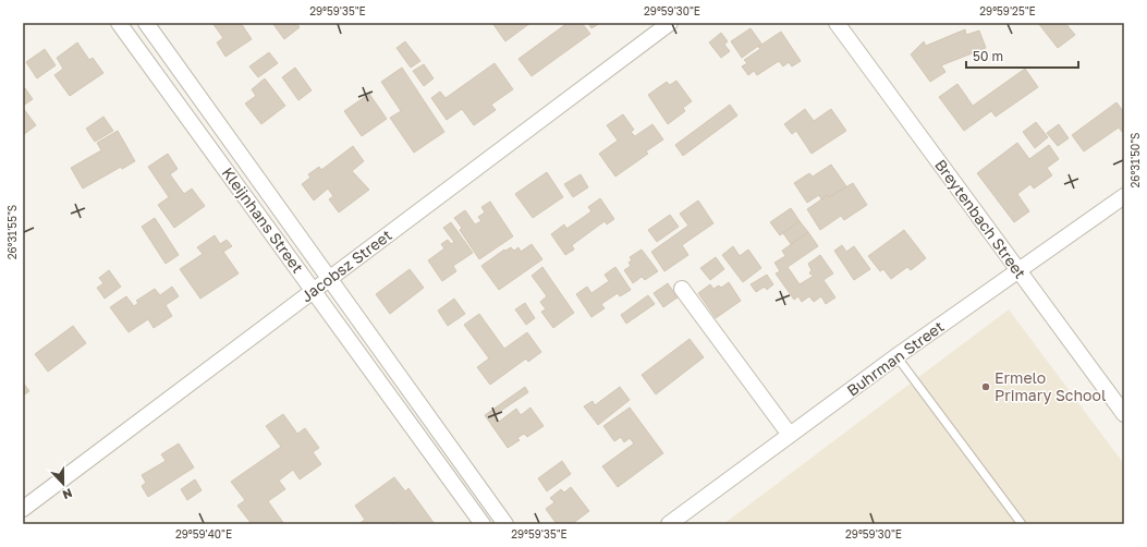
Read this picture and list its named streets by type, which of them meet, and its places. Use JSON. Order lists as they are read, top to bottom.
{
  "streets": {
    "street": [
      "Breytenbach Street",
      "Kleijnhans Street",
      "Jacobsz Street",
      "Buhrman Street"
    ]
  },
  "crossings": [
    ["Breytenbach Street", "Buhrman Street"],
    ["Kleijnhans Street", "Jacobsz Street"]
  ],
  "places": ["Ermelo Primary School"],
  "scale_bar": "50 m",
  "north": "bottom",
  "coordinates": [
    "29°59'35\"E",
    "29°59'30\"E",
    "29°59'25\"E",
    "26°31'50\"S",
    "26°31'55\"S",
    "29°59'40\"E"
  ]
}
